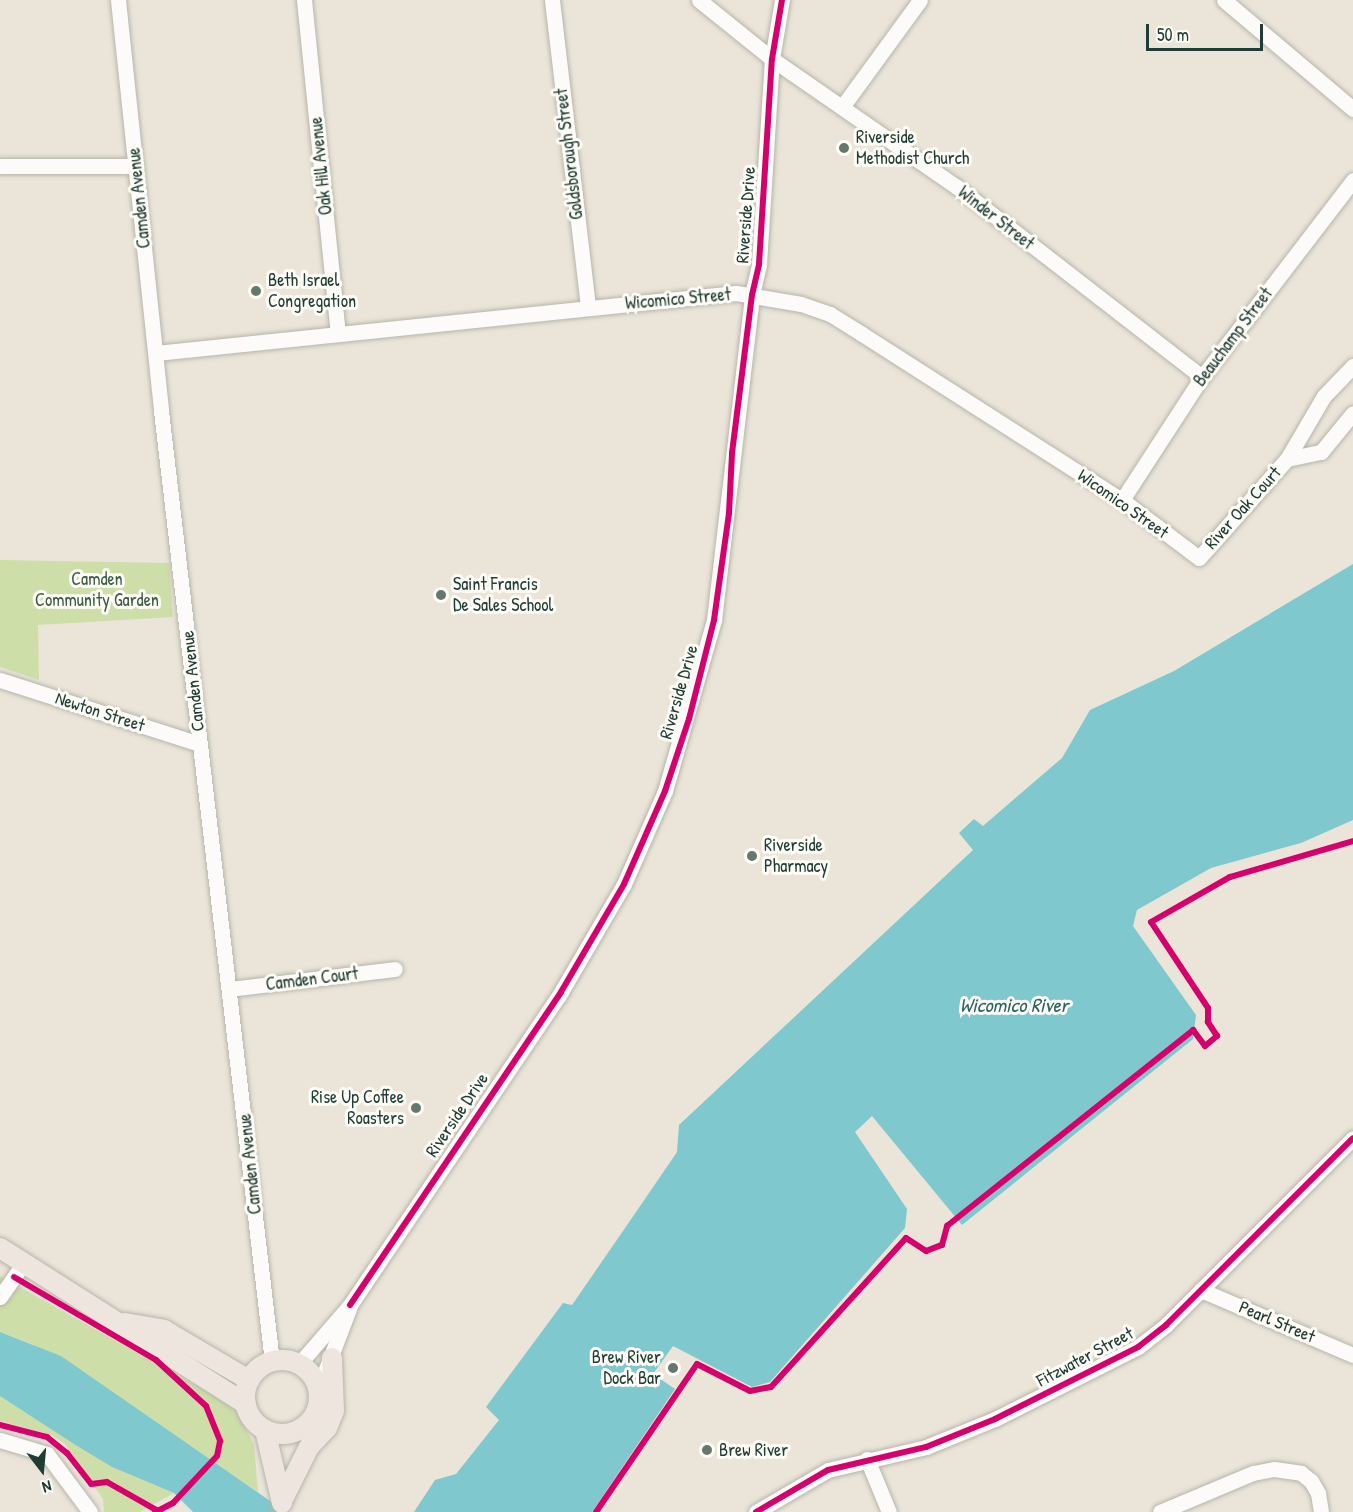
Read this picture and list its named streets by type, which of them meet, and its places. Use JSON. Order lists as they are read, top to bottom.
{
  "streets": {
    "street": [
      "Goldsborough Street",
      "Oak Hill Avenue",
      "Camden Avenue",
      "Riverside Drive",
      "Winder Street",
      "Wicomico Street",
      "Beauchamp Street",
      "River Oak Court",
      "Newton Street",
      "Camden Court",
      "Pearl Street",
      "Fitzwater Street"
    ]
  },
  "crossings": [
    ["Goldsborough Street", "Wicomico Street"],
    ["Oak Hill Avenue", "Wicomico Street"],
    ["Camden Avenue", "Riverside Drive"],
    ["Camden Avenue", "Wicomico Street"],
    ["Camden Avenue", "Newton Street"],
    ["Camden Avenue", "Camden Court"],
    ["Riverside Drive", "Winder Street"],
    ["Riverside Drive", "Wicomico Street"],
    ["Winder Street", "Beauchamp Street"],
    ["Wicomico Street", "Beauchamp Street"],
    ["Wicomico Street", "River Oak Court"],
    ["Pearl Street", "Fitzwater Street"]
  ],
  "water": ["Wicomico River"],
  "parks": ["Camden Community Garden"],
  "places": [
    "Riverside Methodist Church",
    "Beth Israel Congregation",
    "Saint Francis De Sales School",
    "Riverside Pharmacy",
    "Rise Up Coffee Roasters",
    "Brew River Dock Bar",
    "Brew River"
  ],
  "scale_bar": "50 m",
  "north": "bottom"
}
